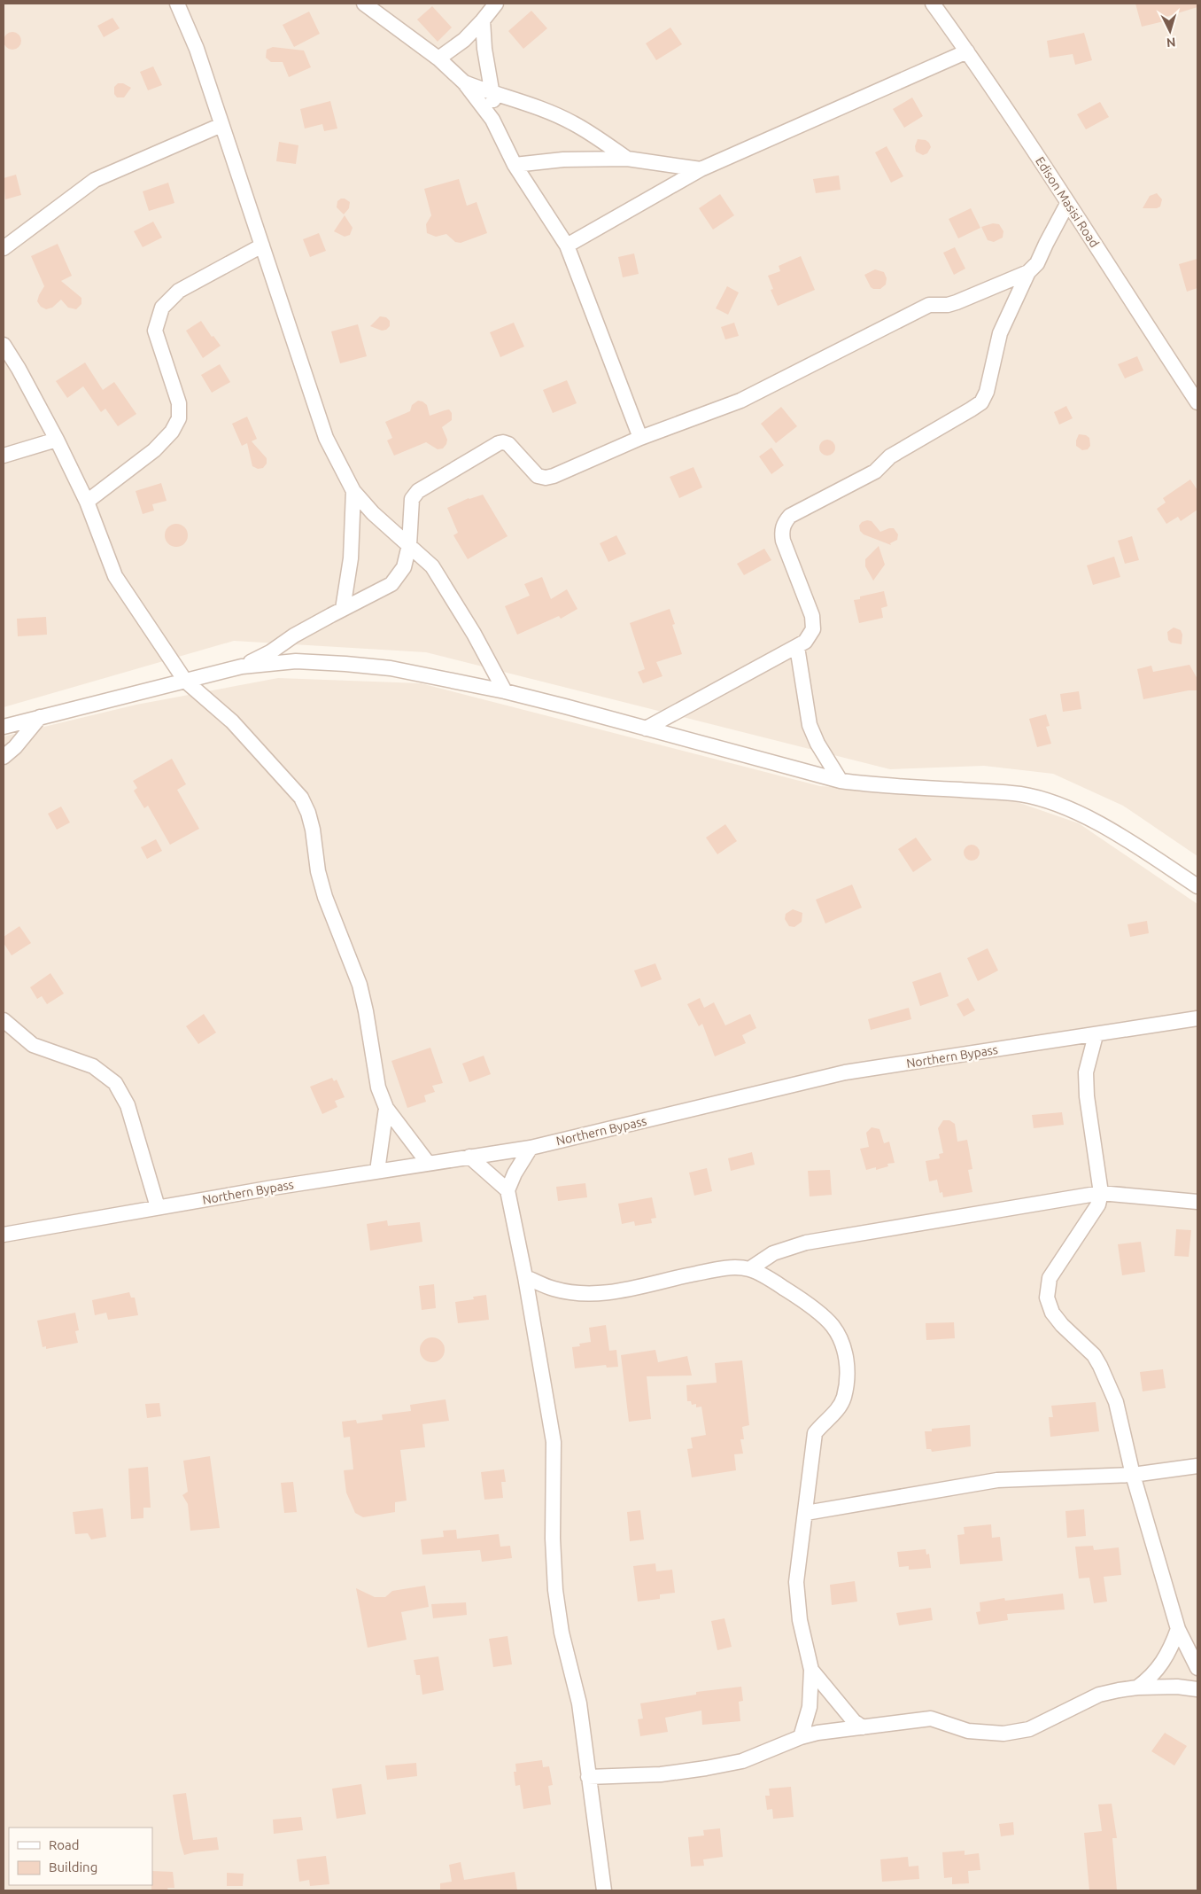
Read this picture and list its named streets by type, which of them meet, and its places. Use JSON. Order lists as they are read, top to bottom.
{
  "streets": {
    "street": ["Edison Masisi Road", "Northern Bypass"]
  },
  "legend": ["Road", "Building"],
  "north": "bottom"
}
